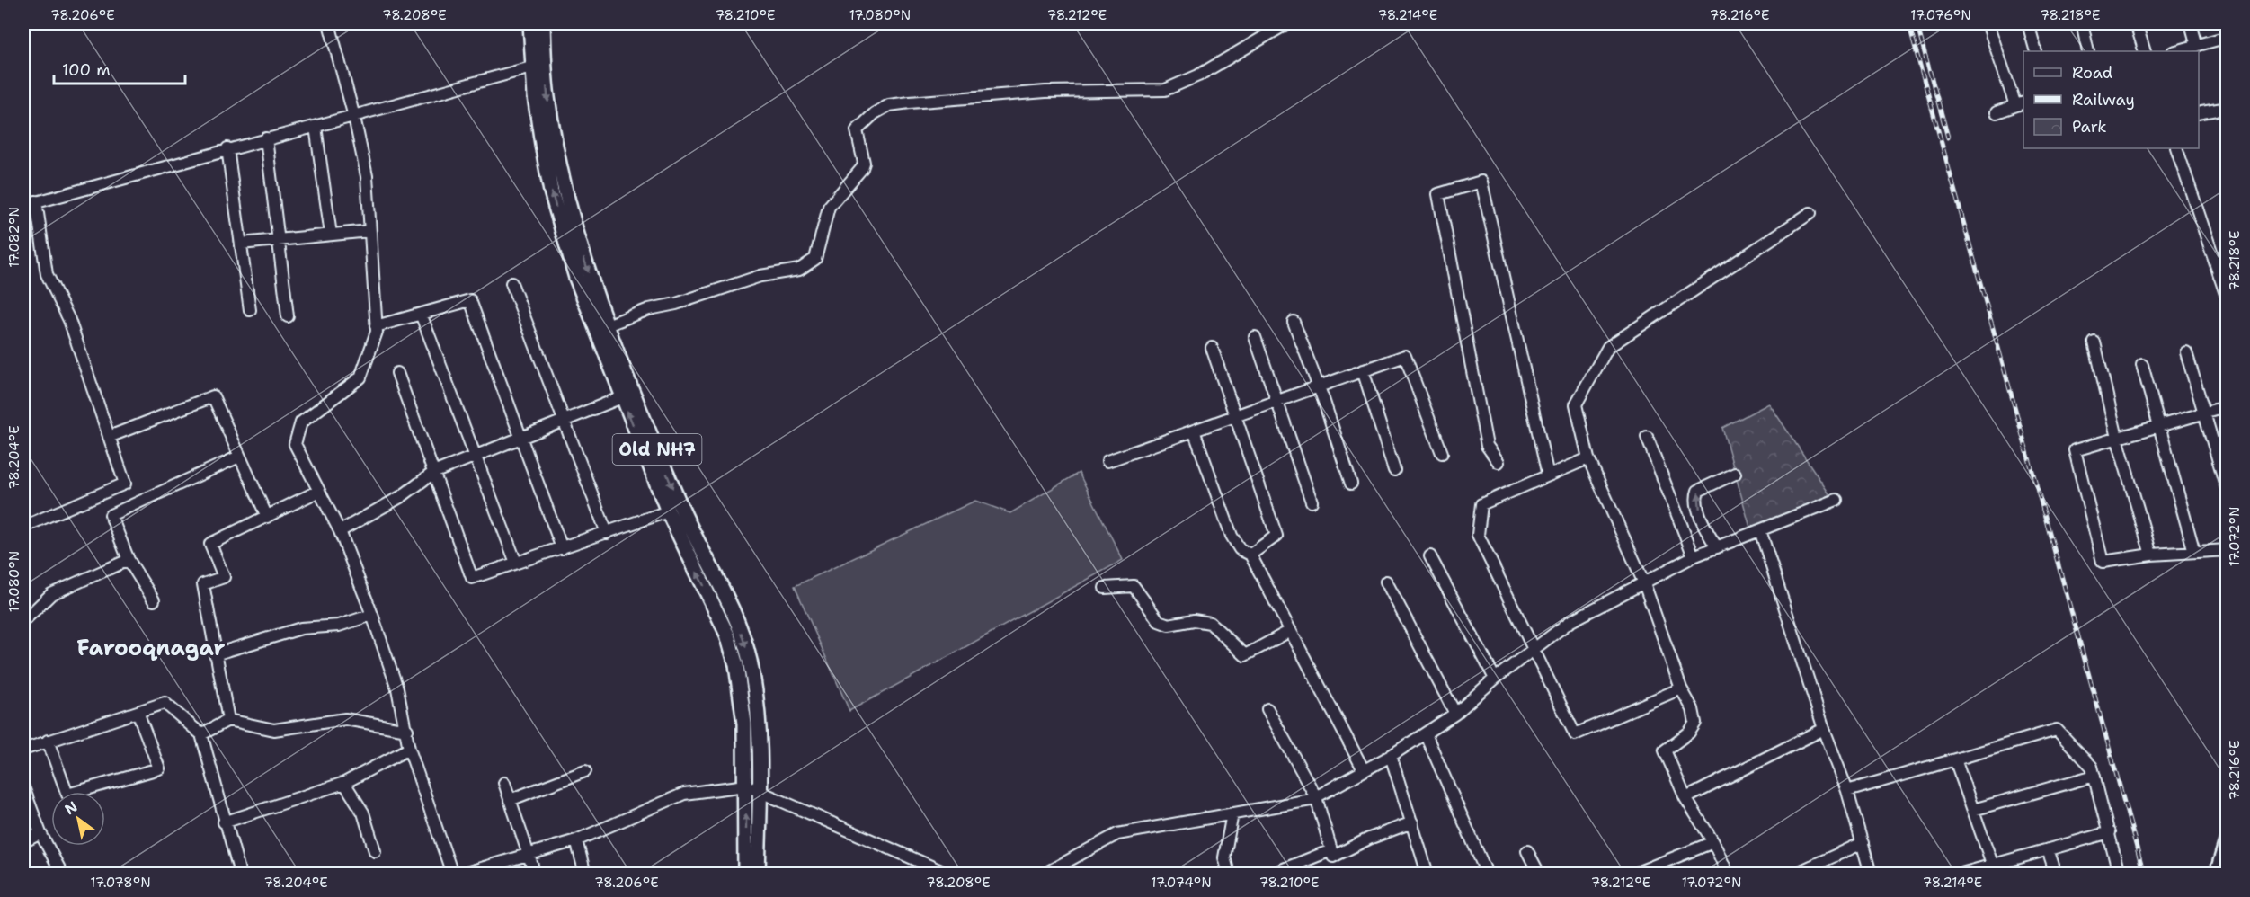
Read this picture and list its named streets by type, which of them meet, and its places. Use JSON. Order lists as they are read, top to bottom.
{
  "streets": {
    "main road": ["Old NH7"]
  },
  "districts": ["Farooqnagar"],
  "legend": ["Road", "Railway", "Park"],
  "scale_bar": "100 m",
  "north": "top left",
  "coordinates": [
    "78.206°E",
    "78.208°E",
    "78.210°E",
    "17.080°N",
    "78.212°E",
    "78.214°E",
    "78.216°E",
    "17.076°N",
    "78.218°E",
    "17.082°N",
    "78.204°E",
    "17.072°N",
    "17.078°N",
    "17.074°N"
  ]
}
